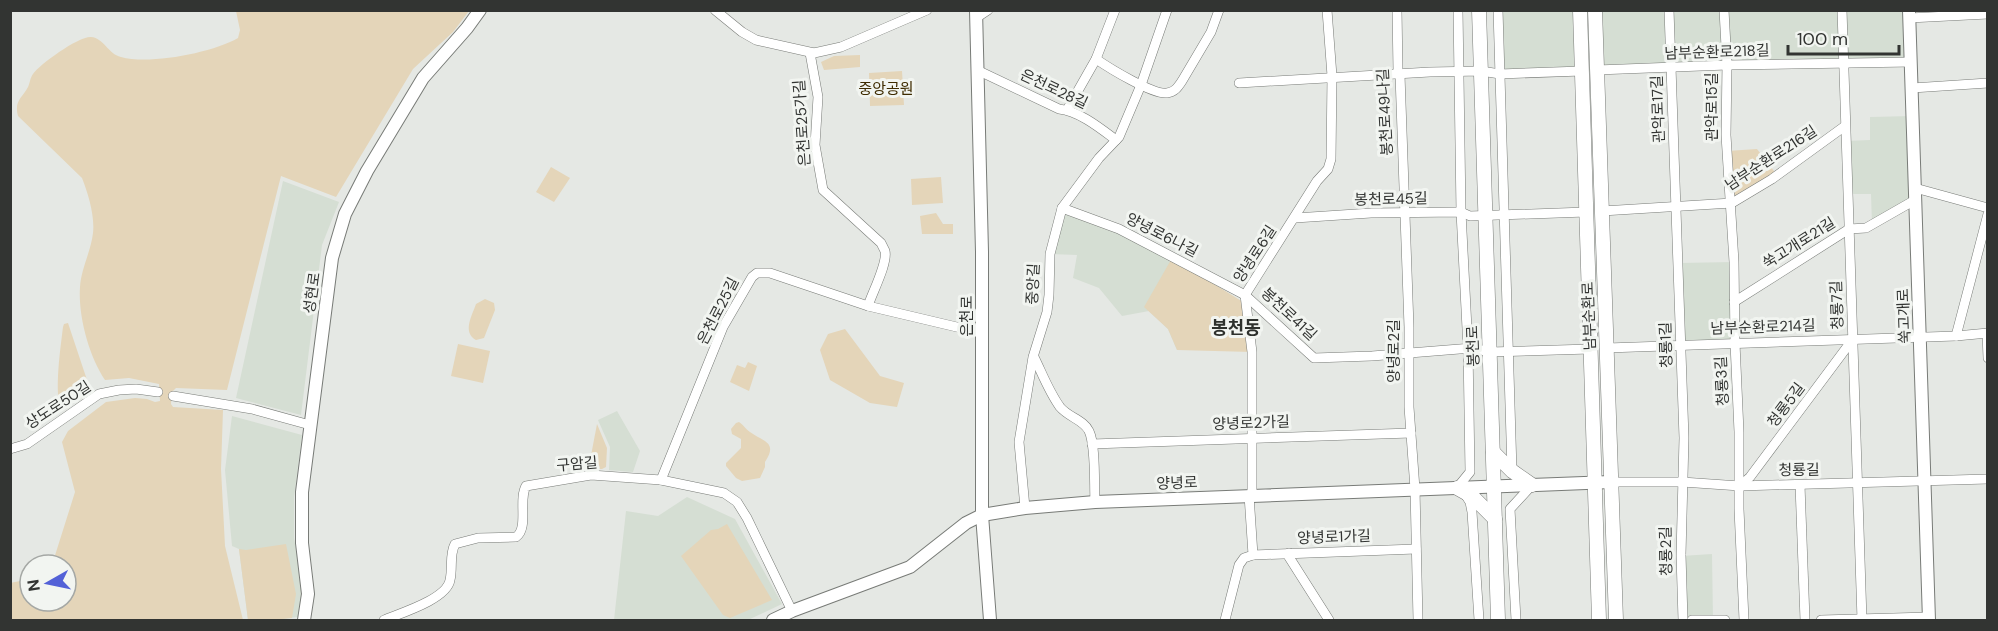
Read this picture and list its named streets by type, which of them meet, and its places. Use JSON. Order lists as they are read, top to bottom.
{
  "streets": {
    "main road": [
      "성현로",
      "은천로",
      "남부순환로",
      "쑥고개로",
      "봉천로",
      "양녕로"
    ],
    "street": [
      "남부순환로218길",
      "은천로28길",
      "관악로15길",
      "관악로17길",
      "봉천로49나길",
      "은천로25가길",
      "남부순환로216길",
      "봉천로45길",
      "양녕로6나길",
      "쑥고개로21길",
      "양녕로6길",
      "중앙길",
      "청룡7길",
      "은천로25길",
      "봉천로41길",
      "남부순환로214길",
      "청룡1길",
      "양녕로2길",
      "청룡3길",
      "상도로50길",
      "청룡5길",
      "양녕로2가길",
      "구암길",
      "청룡길",
      "양녕로1가길",
      "청룡2길"
    ]
  },
  "crossings": [
    ["남부순환로218길", "관악로15길"],
    ["남부순환로218길", "관악로17길"],
    ["남부순환로218길", "청룡7길"],
    ["남부순환로218길", "남부순환로"],
    ["남부순환로218길", "쑥고개로"],
    ["은천로28길", "중앙길"],
    ["은천로28길", "은천로"],
    ["관악로15길", "남부순환로216길"],
    ["관악로15길", "청룡3길"],
    ["관악로17길", "남부순환로216길"],
    ["관악로17길", "청룡1길"],
    ["봉천로49나길", "봉천로45길"],
    ["봉천로49나길", "양녕로2길"],
    ["은천로25가길", "은천로25길"],
    ["남부순환로216길", "청룡7길"],
    ["남부순환로216길", "남부순환로"],
    ["남부순환로216길", "청룡1길"],
    ["남부순환로216길", "청룡3길"],
    ["봉천로45길", "양녕로6길"],
    ["봉천로45길", "봉천로"],
    ["봉천로45길", "양녕로2길"],
    ["양녕로6나길", "양녕로6길"],
    ["양녕로6나길", "중앙길"],
    ["양녕로6나길", "봉천로41길"],
    ["쑥고개로21길", "청룡7길"],
    ["쑥고개로21길", "쑥고개로"],
    ["쑥고개로21길", "청룡3길"],
    ["양녕로6길", "봉천로41길"],
    ["양녕로6길", "양녕로2가길"],
    ["양녕로6길", "양녕로"],
    ["양녕로6길", "양녕로1가길"],
    ["중앙길", "양녕로"],
    ["청룡7길", "남부순환로214길"],
    ["청룡7길", "청룡5길"],
    ["청룡7길", "청룡길"],
    ["은천로25길", "은천로"],
    ["은천로25길", "구암길"],
    ["봉천로41길", "남부순환로"],
    ["봉천로41길", "봉천로"],
    ["봉천로41길", "양녕로2길"],
    ["은천로", "양녕로"],
    ["남부순환로", "남부순환로214길"],
    ["남부순환로", "봉천로"],
    ["남부순환로", "청룡길"],
    ["남부순환로", "양녕로"],
    ["쑥고개로", "남부순환로214길"],
    ["쑥고개로", "청룡길"],
    ["남부순환로214길", "청룡1길"],
    ["남부순환로214길", "청룡3길"],
    ["남부순환로214길", "청룡5길"],
    ["청룡1길", "청룡길"],
    ["청룡1길", "청룡2길"],
    ["봉천로", "양녕로"],
    ["양녕로2길", "양녕로2가길"],
    ["양녕로2길", "양녕로"],
    ["양녕로2길", "양녕로1가길"],
    ["청룡3길", "청룡5길"],
    ["청룡3길", "청룡길"],
    ["청룡5길", "청룡길"],
    ["구암길", "양녕로"],
    ["청룡길", "양녕로"],
    ["청룡길", "청룡2길"]
  ],
  "districts": ["봉천동"],
  "parks": ["중앙공원"],
  "scale_bar": "100 m",
  "north": "left"
}
